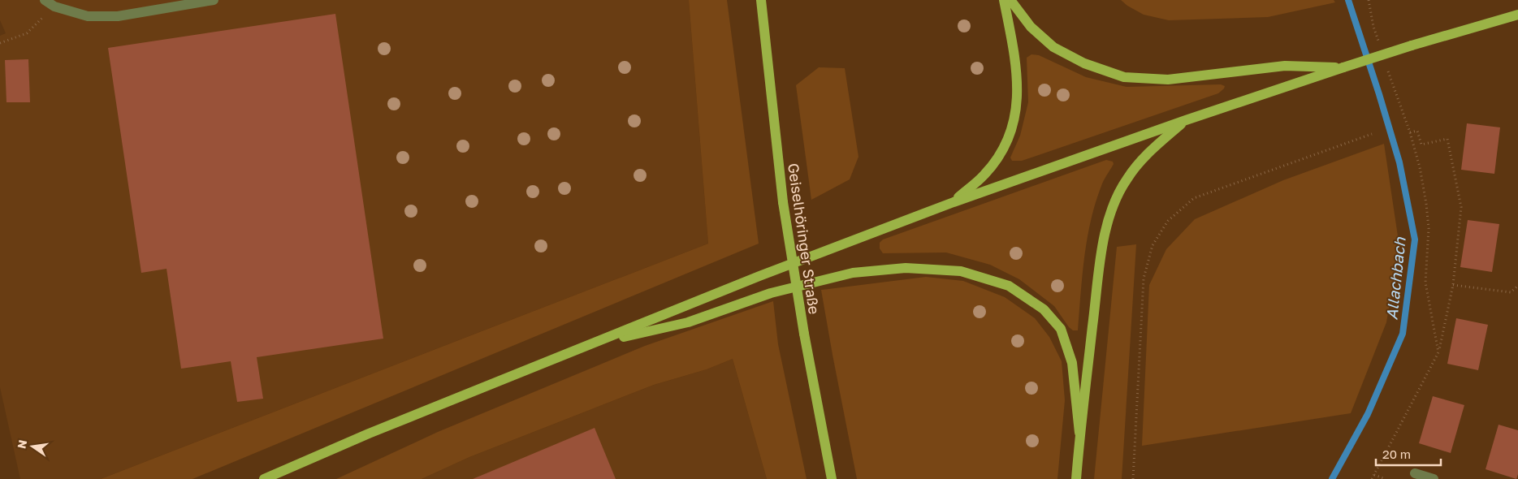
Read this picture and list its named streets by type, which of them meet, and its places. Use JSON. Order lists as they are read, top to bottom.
{
  "streets": {
    "main road": ["Geiselhöringer Straße"]
  },
  "water": ["Allachbach"],
  "scale_bar": "20 m",
  "north": "left"
}
